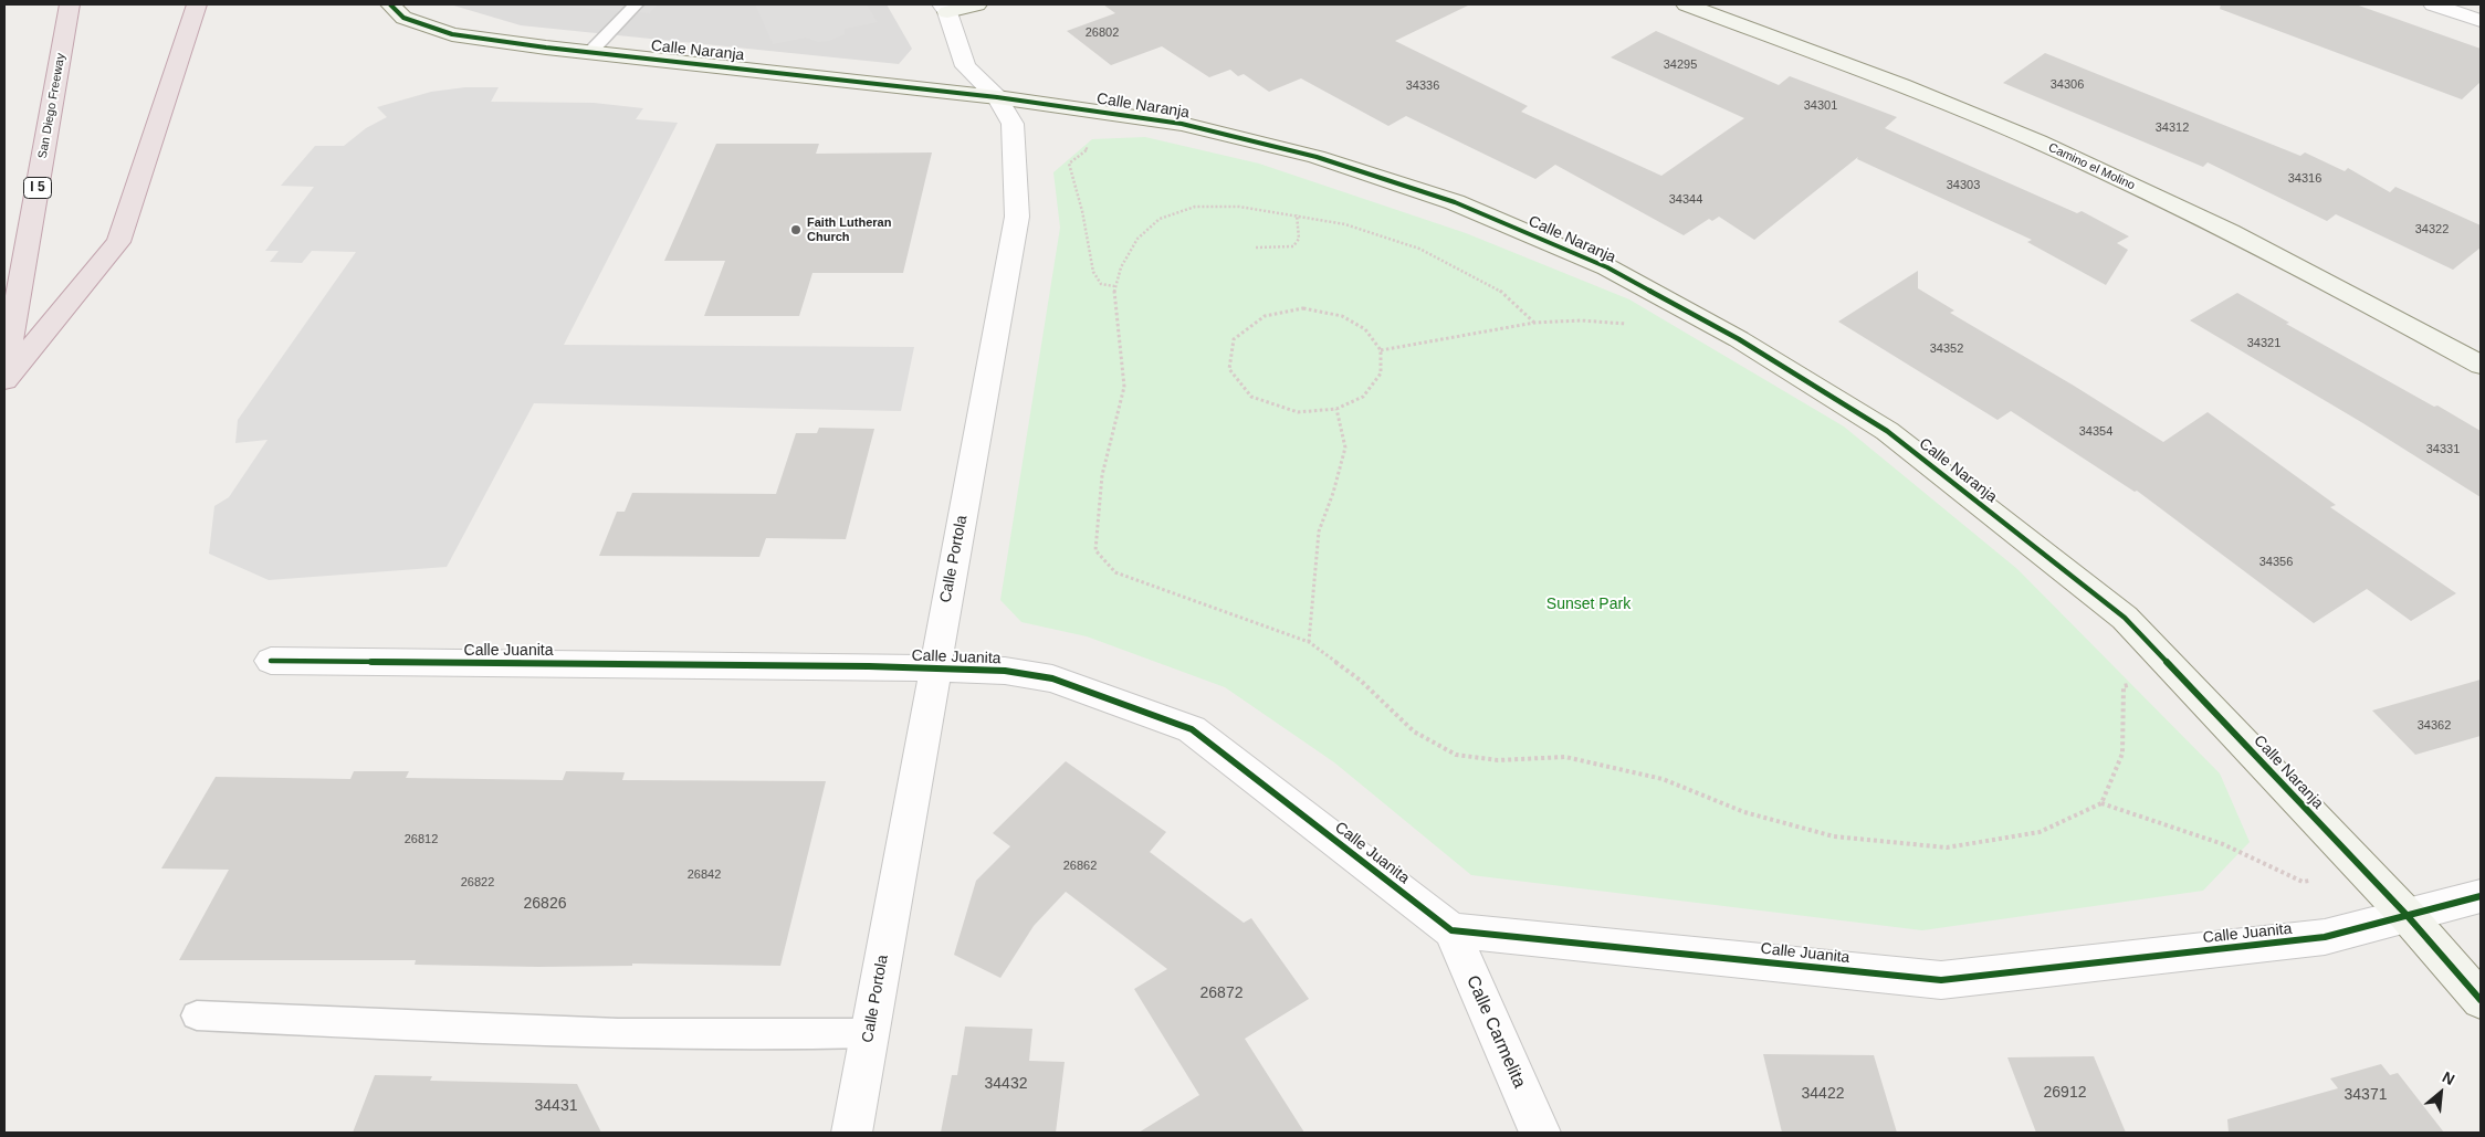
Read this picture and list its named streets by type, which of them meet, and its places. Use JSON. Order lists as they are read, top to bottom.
{
  "streets": {
    "highway": ["San Diego Freeway", "I 5"],
    "street": [
      "Calle Naranja",
      "Camino el Molino",
      "Calle Portola",
      "Calle Juanita",
      "Calle Carmelita"
    ]
  },
  "crossings": [
    ["Calle Naranja", "Calle Portola"],
    ["Calle Naranja", "Calle Juanita"],
    ["Calle Portola", "Calle Juanita"],
    ["Calle Juanita", "Calle Carmelita"]
  ],
  "parks": ["Sunset Park"],
  "places": ["Faith Lutheran Church"],
  "house_numbers": [
    "26802",
    "34295",
    "34306",
    "34336",
    "34301",
    "34312",
    "34316",
    "34303",
    "34344",
    "34322",
    "34321",
    "34352",
    "34354",
    "34331",
    "34356",
    "34362",
    "26812",
    "26862",
    "26842",
    "26822",
    "26826",
    "26872",
    "34432",
    "26912",
    "34422",
    "34371",
    "34431"
  ],
  "north": "top right"
}
